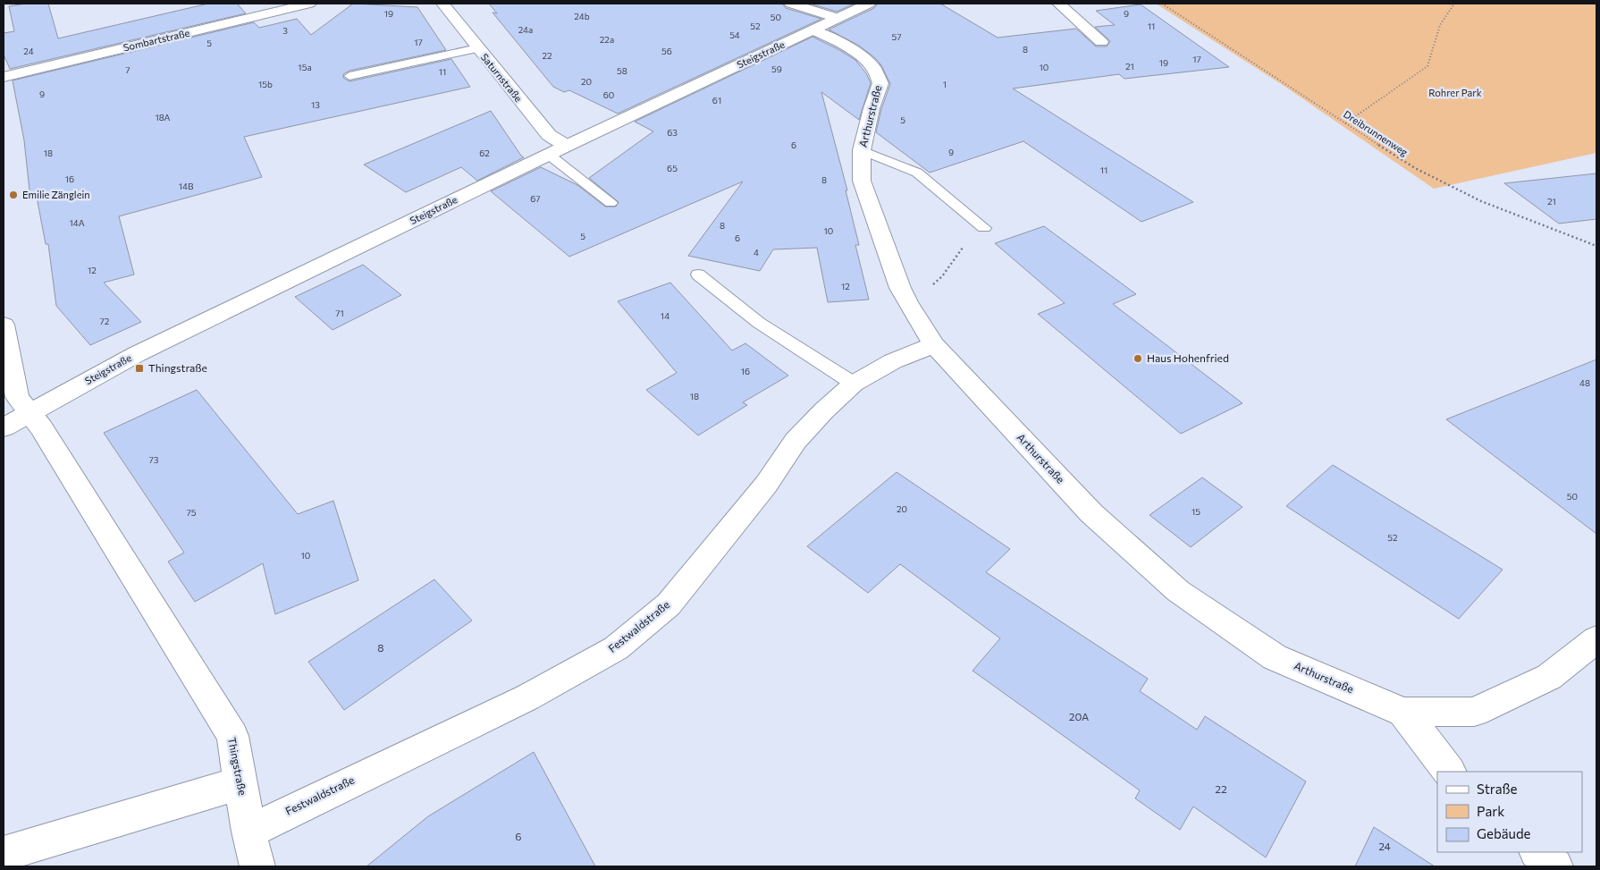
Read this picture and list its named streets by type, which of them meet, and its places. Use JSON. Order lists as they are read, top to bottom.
{
  "streets": {
    "street": [
      "Sombartstraße",
      "Steigstraße",
      "Saturnstraße",
      "Arthurstraße",
      "Festwaldstraße",
      "Thingstraße"
    ],
    "path": ["Dreibrunnenweg"]
  },
  "crossings": [
    ["Steigstraße", "Saturnstraße"],
    ["Steigstraße", "Arthurstraße"],
    ["Steigstraße", "Thingstraße"],
    ["Arthurstraße", "Festwaldstraße"],
    ["Festwaldstraße", "Thingstraße"]
  ],
  "parks": ["Rohrer Park"],
  "places": {
    "other": ["Emilie Zänglein", "Haus Hohenfried"],
    "transit": ["Thingstraße"]
  },
  "house_numbers": [
    "19",
    "9",
    "24b",
    "50",
    "52",
    "11",
    "24a",
    "3",
    "54",
    "57",
    "22a",
    "17",
    "5",
    "8",
    "24",
    "56",
    "22",
    "17",
    "19",
    "21",
    "15a",
    "10",
    "59",
    "7",
    "58",
    "11",
    "20",
    "15b",
    "1",
    "9",
    "60",
    "61",
    "13",
    "18A",
    "5",
    "63",
    "6",
    "9",
    "18",
    "62",
    "65",
    "11",
    "16",
    "8",
    "14B",
    "67",
    "21",
    "14A",
    "8",
    "10",
    "5",
    "6",
    "4",
    "12",
    "12",
    "71",
    "14",
    "72",
    "16",
    "48",
    "18",
    "73",
    "50",
    "20",
    "15",
    "75",
    "52",
    "10",
    "8",
    "20A",
    "22",
    "6",
    "24"
  ],
  "legend": ["Straße", "Park", "Gebäude"]
}
